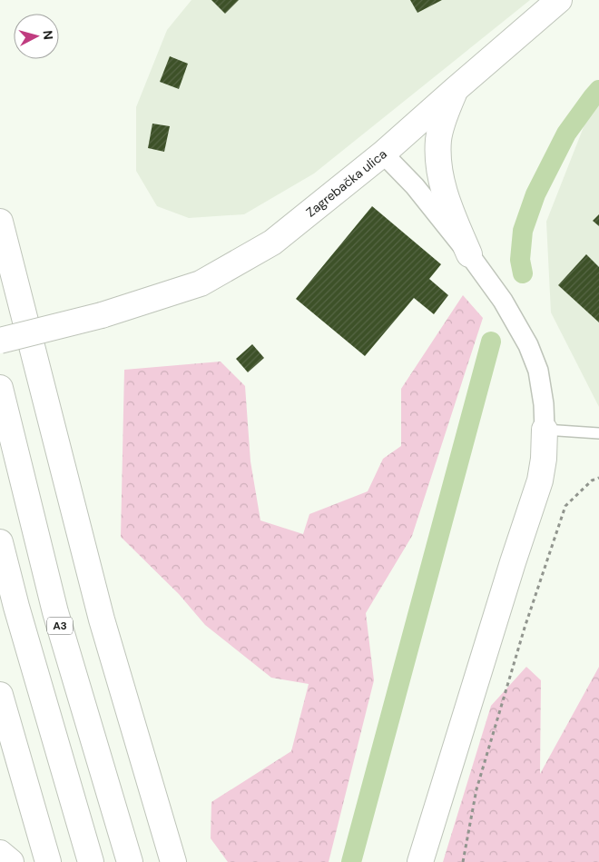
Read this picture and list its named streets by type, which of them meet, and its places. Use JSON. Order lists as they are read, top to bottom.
{
  "streets": {
    "main road": ["Zagrebačka ulica", "A3"]
  },
  "north": "right"
}
